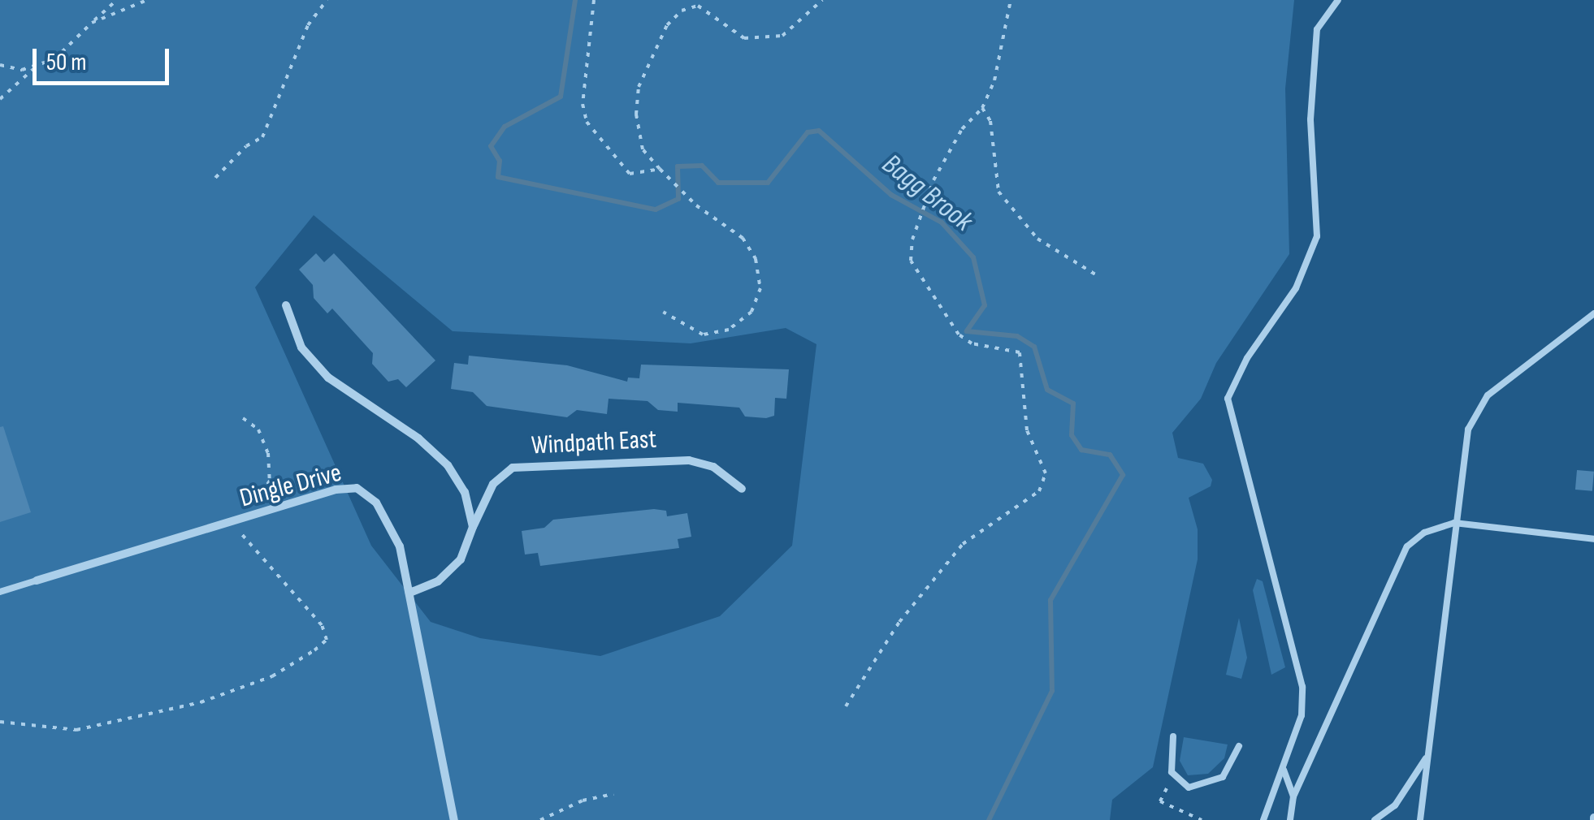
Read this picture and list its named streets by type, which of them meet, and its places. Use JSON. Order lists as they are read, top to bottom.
{
  "streets": {
    "street": ["Windpath East", "Dingle Drive"]
  },
  "crossings": [
    ["Windpath East", "Dingle Drive"]
  ],
  "water": ["Bagg Brook"],
  "scale_bar": "50 m"
}
